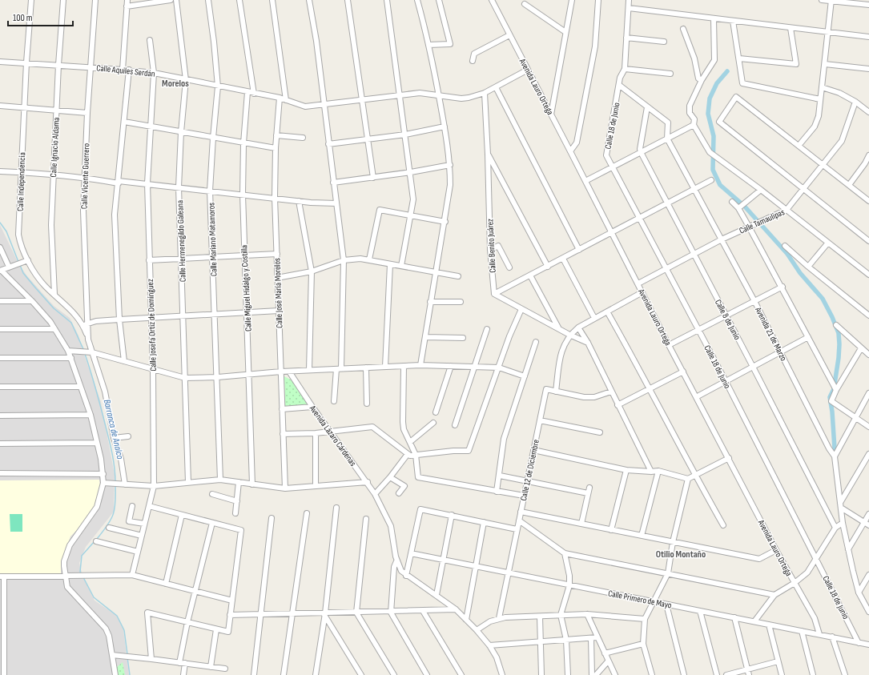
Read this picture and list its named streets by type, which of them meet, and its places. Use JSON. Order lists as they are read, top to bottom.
{
  "streets": {
    "street": [
      "Calle Aquiles Serdán",
      "Avenida Lauro Ortega",
      "Calle 18 de Junio",
      "Calle Ignacio Aldama",
      "Calle Vicente Guerrero",
      "Calle Independencia",
      "Calle Tamaulipas",
      "Calle Mariano Matamoros",
      "Calle Hermenegildo Galeana",
      "Calle Benito Juárez",
      "Calle Miguel Hidalgo y Costilla",
      "Calle José María Morelos",
      "Calle 8 de Junio",
      "Calle Josefa Ortiz de Domínguez",
      "Avenida 21 de Marzo",
      "Avenida Lázaro Cárdenas",
      "Calle 12 de Diciembre",
      "Calle Primero de Mayo"
    ]
  },
  "crossings": [
    ["Calle Aquiles Serdán", "Calle Ignacio Aldama"],
    ["Calle Aquiles Serdán", "Calle Vicente Guerrero"],
    ["Calle Aquiles Serdán", "Calle Independencia"],
    ["Calle Aquiles Serdán", "Calle Mariano Matamoros"],
    ["Calle Aquiles Serdán", "Calle Hermenegildo Galeana"],
    ["Calle Aquiles Serdán", "Calle Miguel Hidalgo y Costilla"],
    ["Calle Aquiles Serdán", "Calle José María Morelos"],
    ["Calle Aquiles Serdán", "Calle Josefa Ortiz de Domínguez"],
    ["Avenida Lauro Ortega", "Calle Tamaulipas"],
    ["Avenida Lauro Ortega", "Calle Primero de Mayo"],
    ["Calle 18 de Junio", "Calle Tamaulipas"],
    ["Calle 18 de Junio", "Avenida 21 de Marzo"],
    ["Calle 18 de Junio", "Calle Primero de Mayo"],
    ["Calle Ignacio Aldama", "Calle Independencia"],
    ["Calle Vicente Guerrero", "Calle Independencia"],
    ["Calle Tamaulipas", "Calle 8 de Junio"],
    ["Calle Tamaulipas", "Avenida 21 de Marzo"],
    ["Calle 12 de Diciembre", "Calle Primero de Mayo"]
  ],
  "districts": ["Morelos", "Otilio Montaño"],
  "water": ["Barranca de Analco"],
  "scale_bar": "100 m"
}
